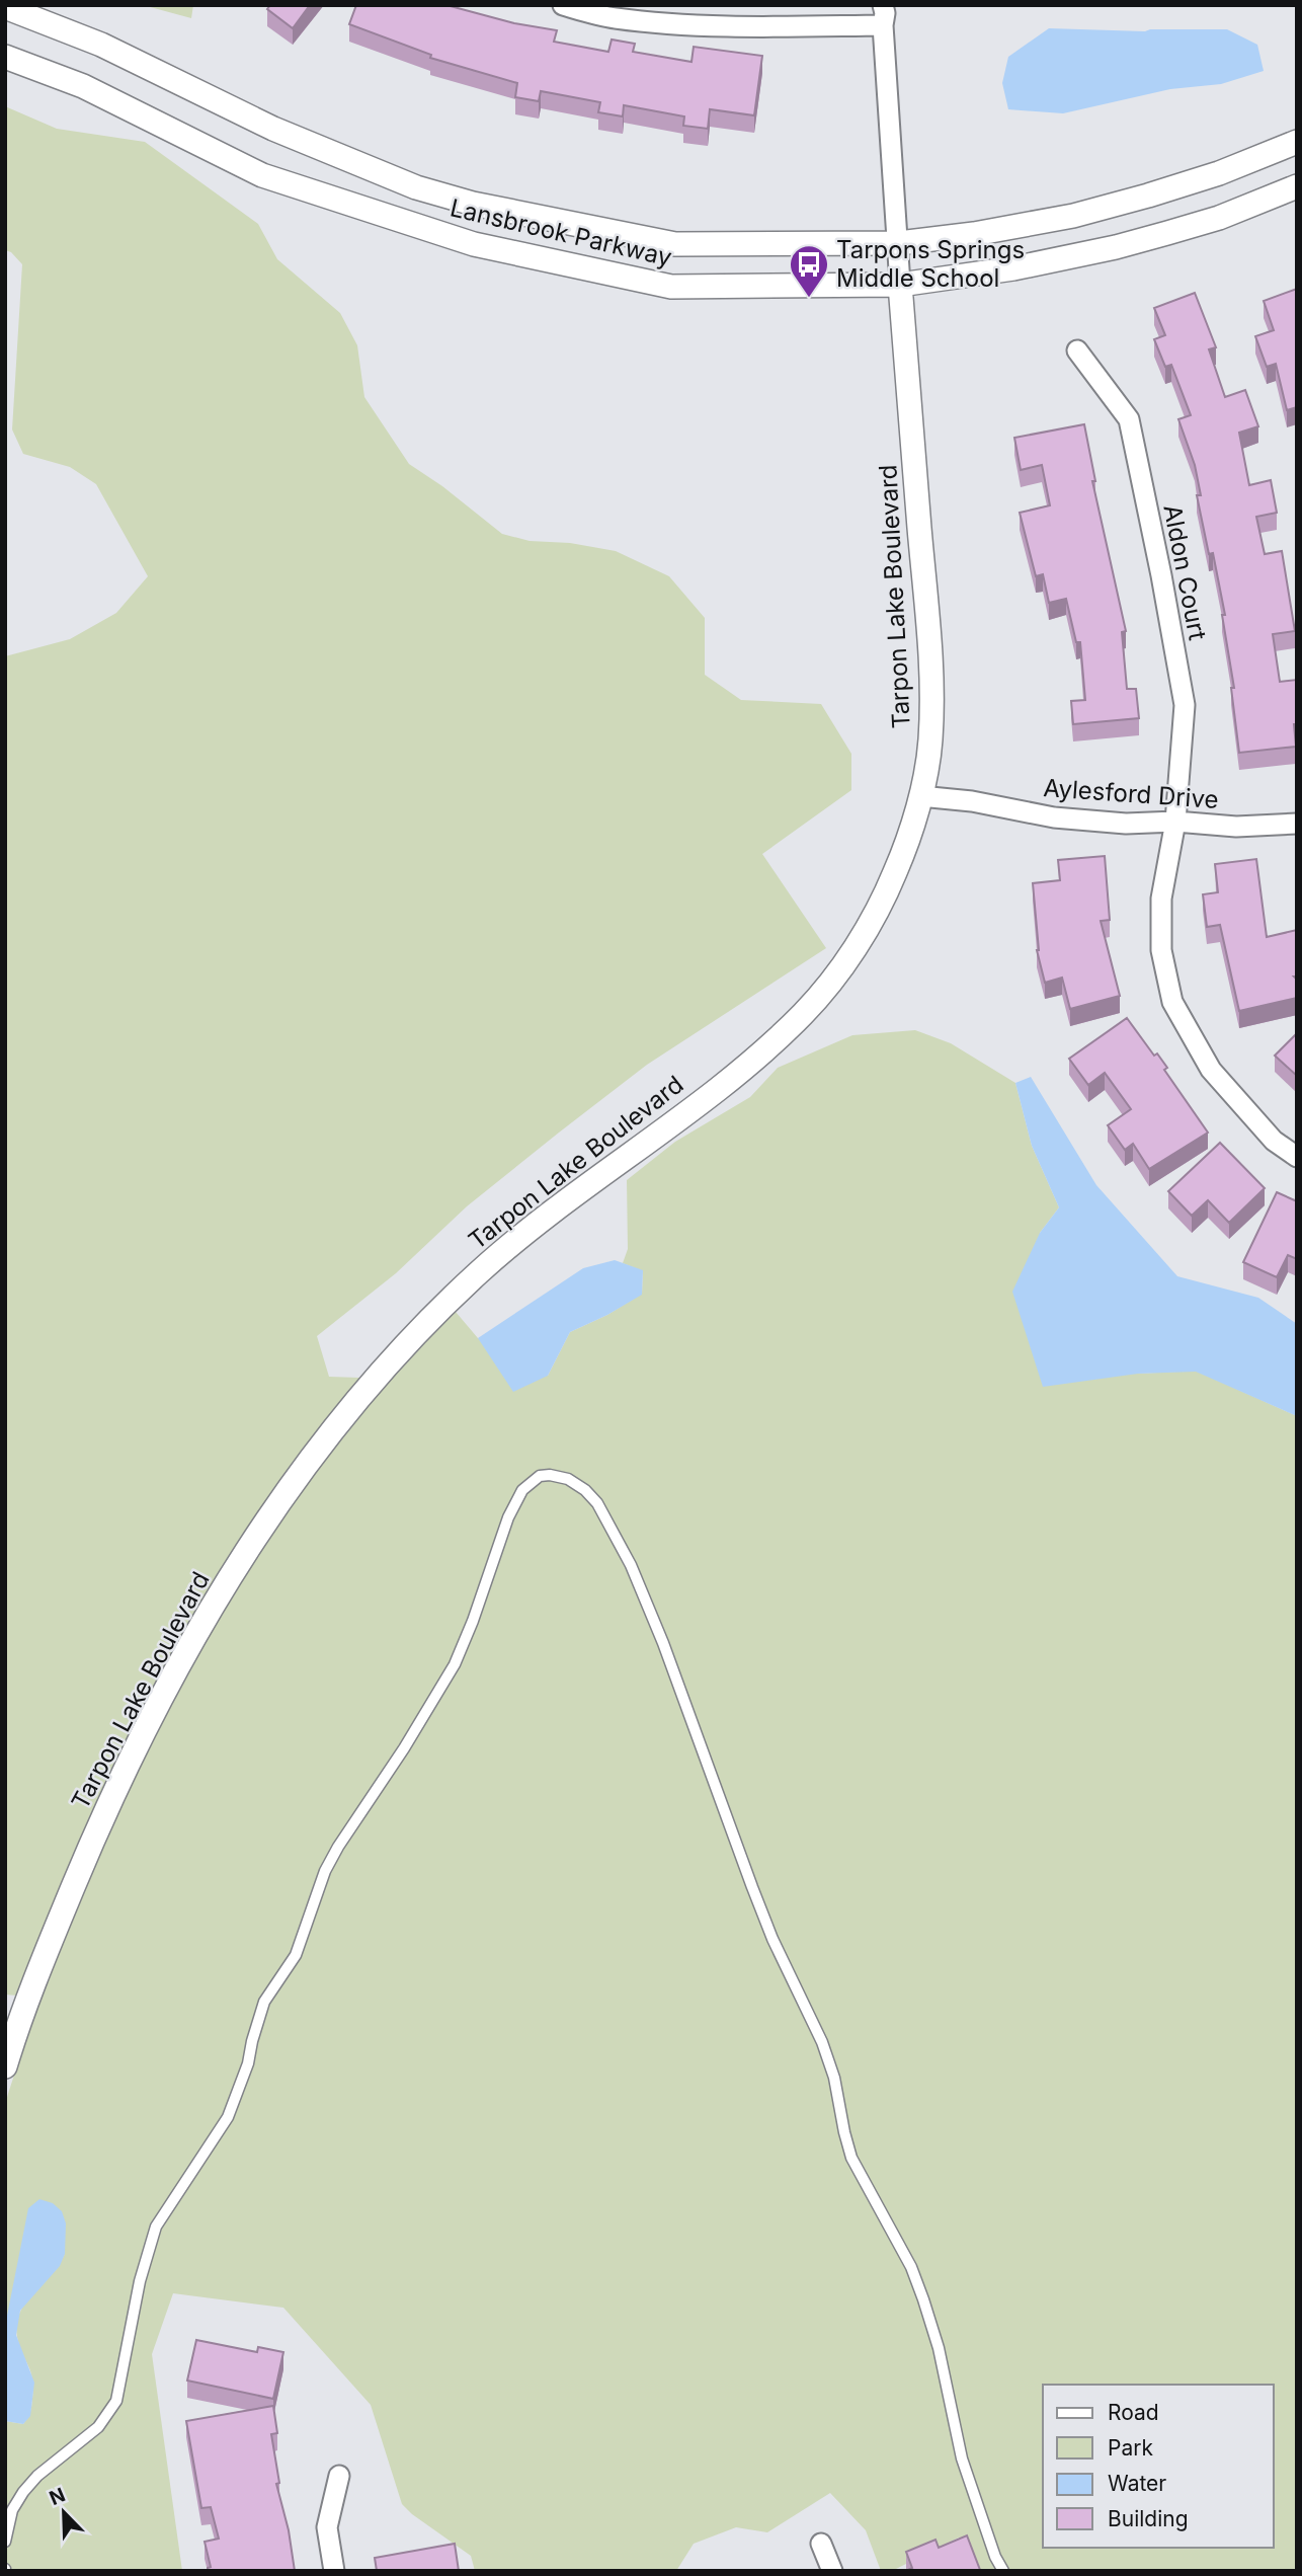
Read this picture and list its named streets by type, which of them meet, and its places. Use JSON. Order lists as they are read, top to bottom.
{
  "streets": {
    "street": [
      "Lansbrook Parkway",
      "Aldon Court",
      "Tarpon Lake Boulevard",
      "Aylesford Drive"
    ]
  },
  "crossings": [
    ["Lansbrook Parkway", "Tarpon Lake Boulevard"],
    ["Aldon Court", "Aylesford Drive"],
    ["Tarpon Lake Boulevard", "Aylesford Drive"]
  ],
  "places": {
    "bus stop": ["Tarpons Springs Middle School"]
  },
  "legend": [
    "Road",
    "Park",
    "Water",
    "Building"
  ],
  "north": "top left"
}
